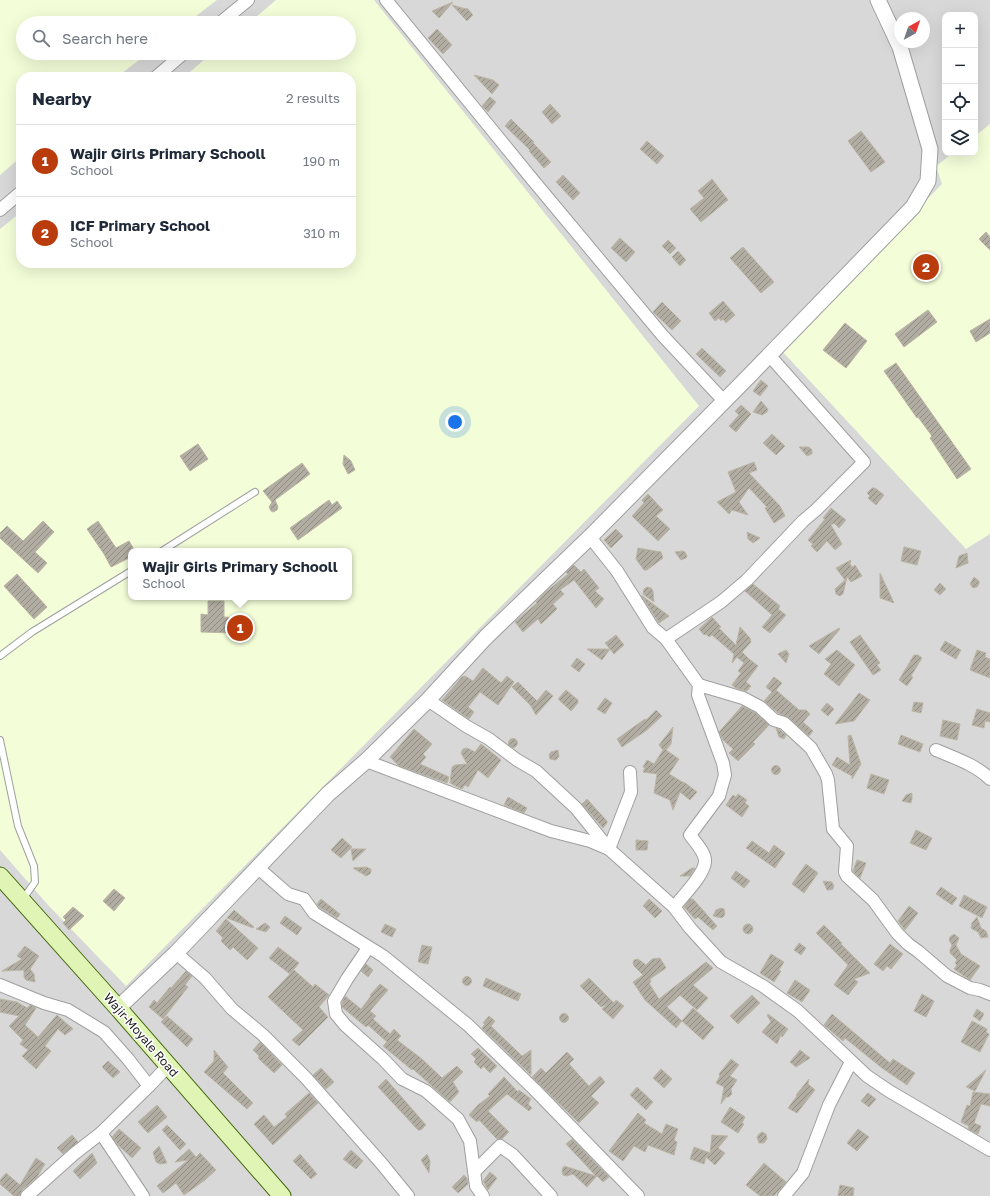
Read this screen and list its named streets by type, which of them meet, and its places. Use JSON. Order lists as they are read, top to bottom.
{
  "streets": {
    "main road": ["Wajir-Moyale Road"]
  },
  "north": "top right",
  "page": {
    "map_buttons": ["+", "−"],
    "search": "Search here",
    "heading": ["Nearby", "2 results"],
    "list": [
      {
        "mark": "1",
        "name": "Wajir Girls Primary Schooll",
        "note": "School",
        "value": "190 m"
      },
      {
        "mark": "2",
        "name": "ICF Primary School",
        "note": "School",
        "value": "310 m"
      }
    ],
    "pins": ["2", "1"],
    "popup": ["Wajir Girls Primary Schooll", "School"]
  }
}
